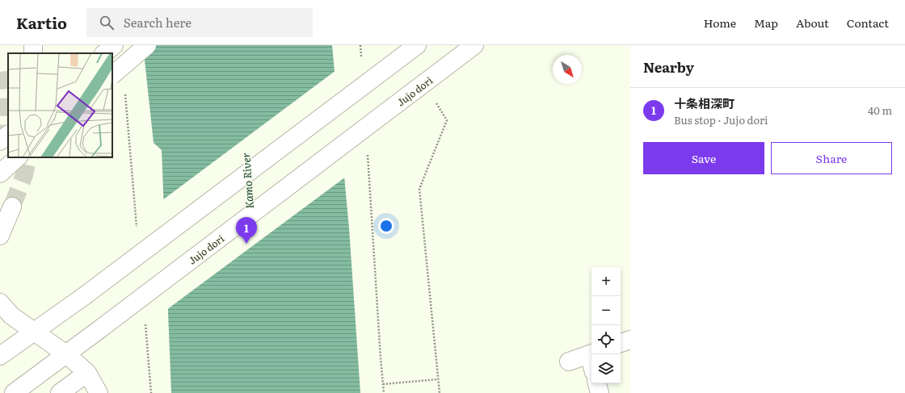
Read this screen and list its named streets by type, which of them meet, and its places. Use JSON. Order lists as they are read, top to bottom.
{
  "streets": {
    "main road": ["Jujo dori"]
  },
  "water": ["Kamo River"],
  "north": "bottom right",
  "page": {
    "header": "Kartio",
    "search": "Search here",
    "nav": [
      "Home",
      "Map",
      "About",
      "Contact"
    ],
    "heading": "Nearby",
    "list": [
      {
        "mark": "1",
        "name": "十条相深町",
        "note": "Bus stop · Jujo dori",
        "value": "40 m"
      }
    ],
    "buttons": ["Save", "Share"],
    "pins": "1",
    "map_buttons": ["+", "−"]
  }
}
